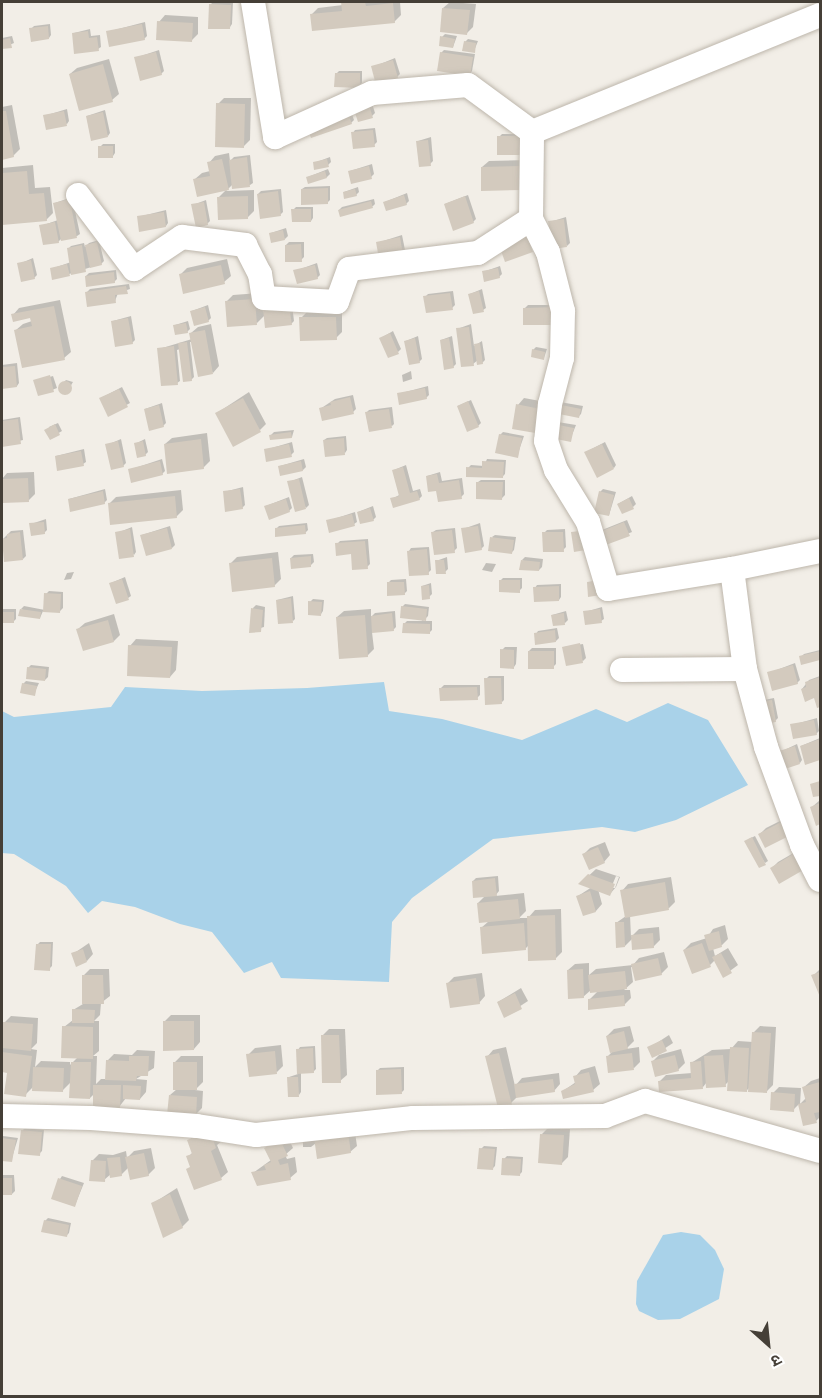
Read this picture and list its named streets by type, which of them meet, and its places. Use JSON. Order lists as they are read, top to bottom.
{
  "north": "bottom right"
}
